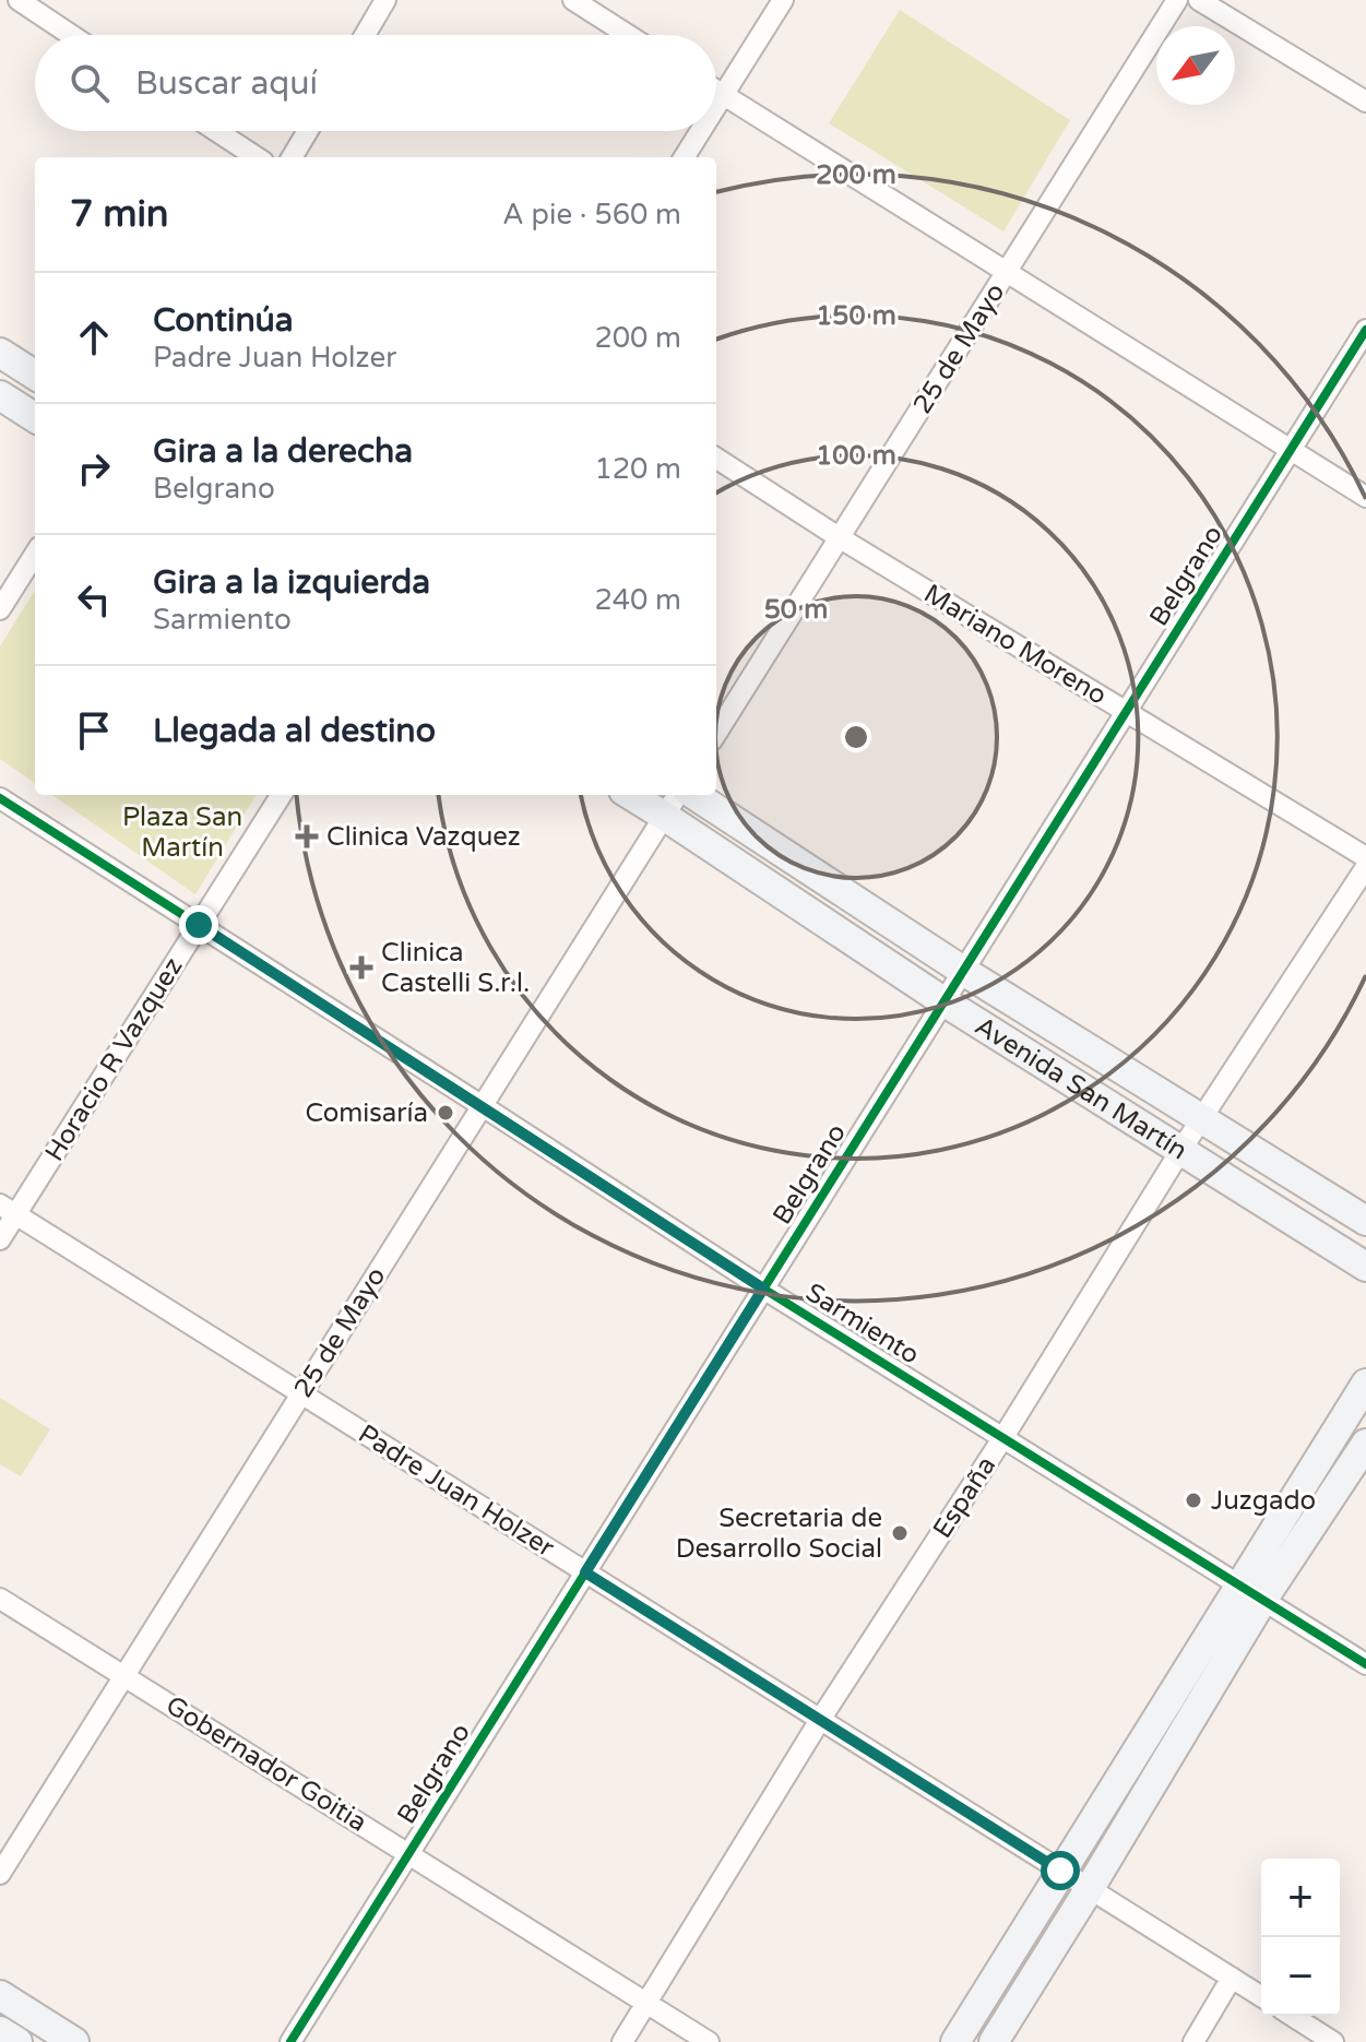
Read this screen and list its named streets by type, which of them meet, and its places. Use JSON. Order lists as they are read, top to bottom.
{
  "streets": {
    "main road": ["Avenida San Martín"],
    "street": [
      "25 de Mayo",
      "Belgrano",
      "Mariano Moreno",
      "Horacio R Vazquez",
      "Sarmiento",
      "Padre Juan Holzer",
      "España",
      "Gobernador Goitia"
    ]
  },
  "crossings": [
    ["25 de Mayo", "Mariano Moreno"],
    ["25 de Mayo", "Avenida San Martín"],
    ["25 de Mayo", "Sarmiento"],
    ["25 de Mayo", "Padre Juan Holzer"],
    ["25 de Mayo", "Gobernador Goitia"],
    ["Belgrano", "Mariano Moreno"],
    ["Belgrano", "Avenida San Martín"],
    ["Belgrano", "Sarmiento"],
    ["Belgrano", "Padre Juan Holzer"],
    ["Belgrano", "Gobernador Goitia"],
    ["Horacio R Vazquez", "Sarmiento"],
    ["Horacio R Vazquez", "Padre Juan Holzer"],
    ["Avenida San Martín", "España"],
    ["Sarmiento", "España"],
    ["Padre Juan Holzer", "España"],
    ["España", "Gobernador Goitia"]
  ],
  "parks": ["Plaza San Martín"],
  "places": {
    "health": ["Clinica Vazquez", "Clinica Castelli S.r.l."],
    "other": ["Comisaría", "Juzgado", "Secretaria de Desarrollo Social"]
  },
  "north": "bottom left",
  "page": {
    "search": "Buscar aquí",
    "heading": ["7 min", "A pie · 560 m"],
    "list": [
      ["Continúa", "Padre Juan Holzer", "200 m"],
      ["Gira a la derecha", "Belgrano", "120 m"],
      ["Gira a la izquierda", "Sarmiento", "240 m"],
      "Llegada al destino"
    ],
    "map_buttons": ["+", "−"]
  },
  "rings": [
    "200 m",
    "150 m",
    "100 m",
    "50 m"
  ]
}
